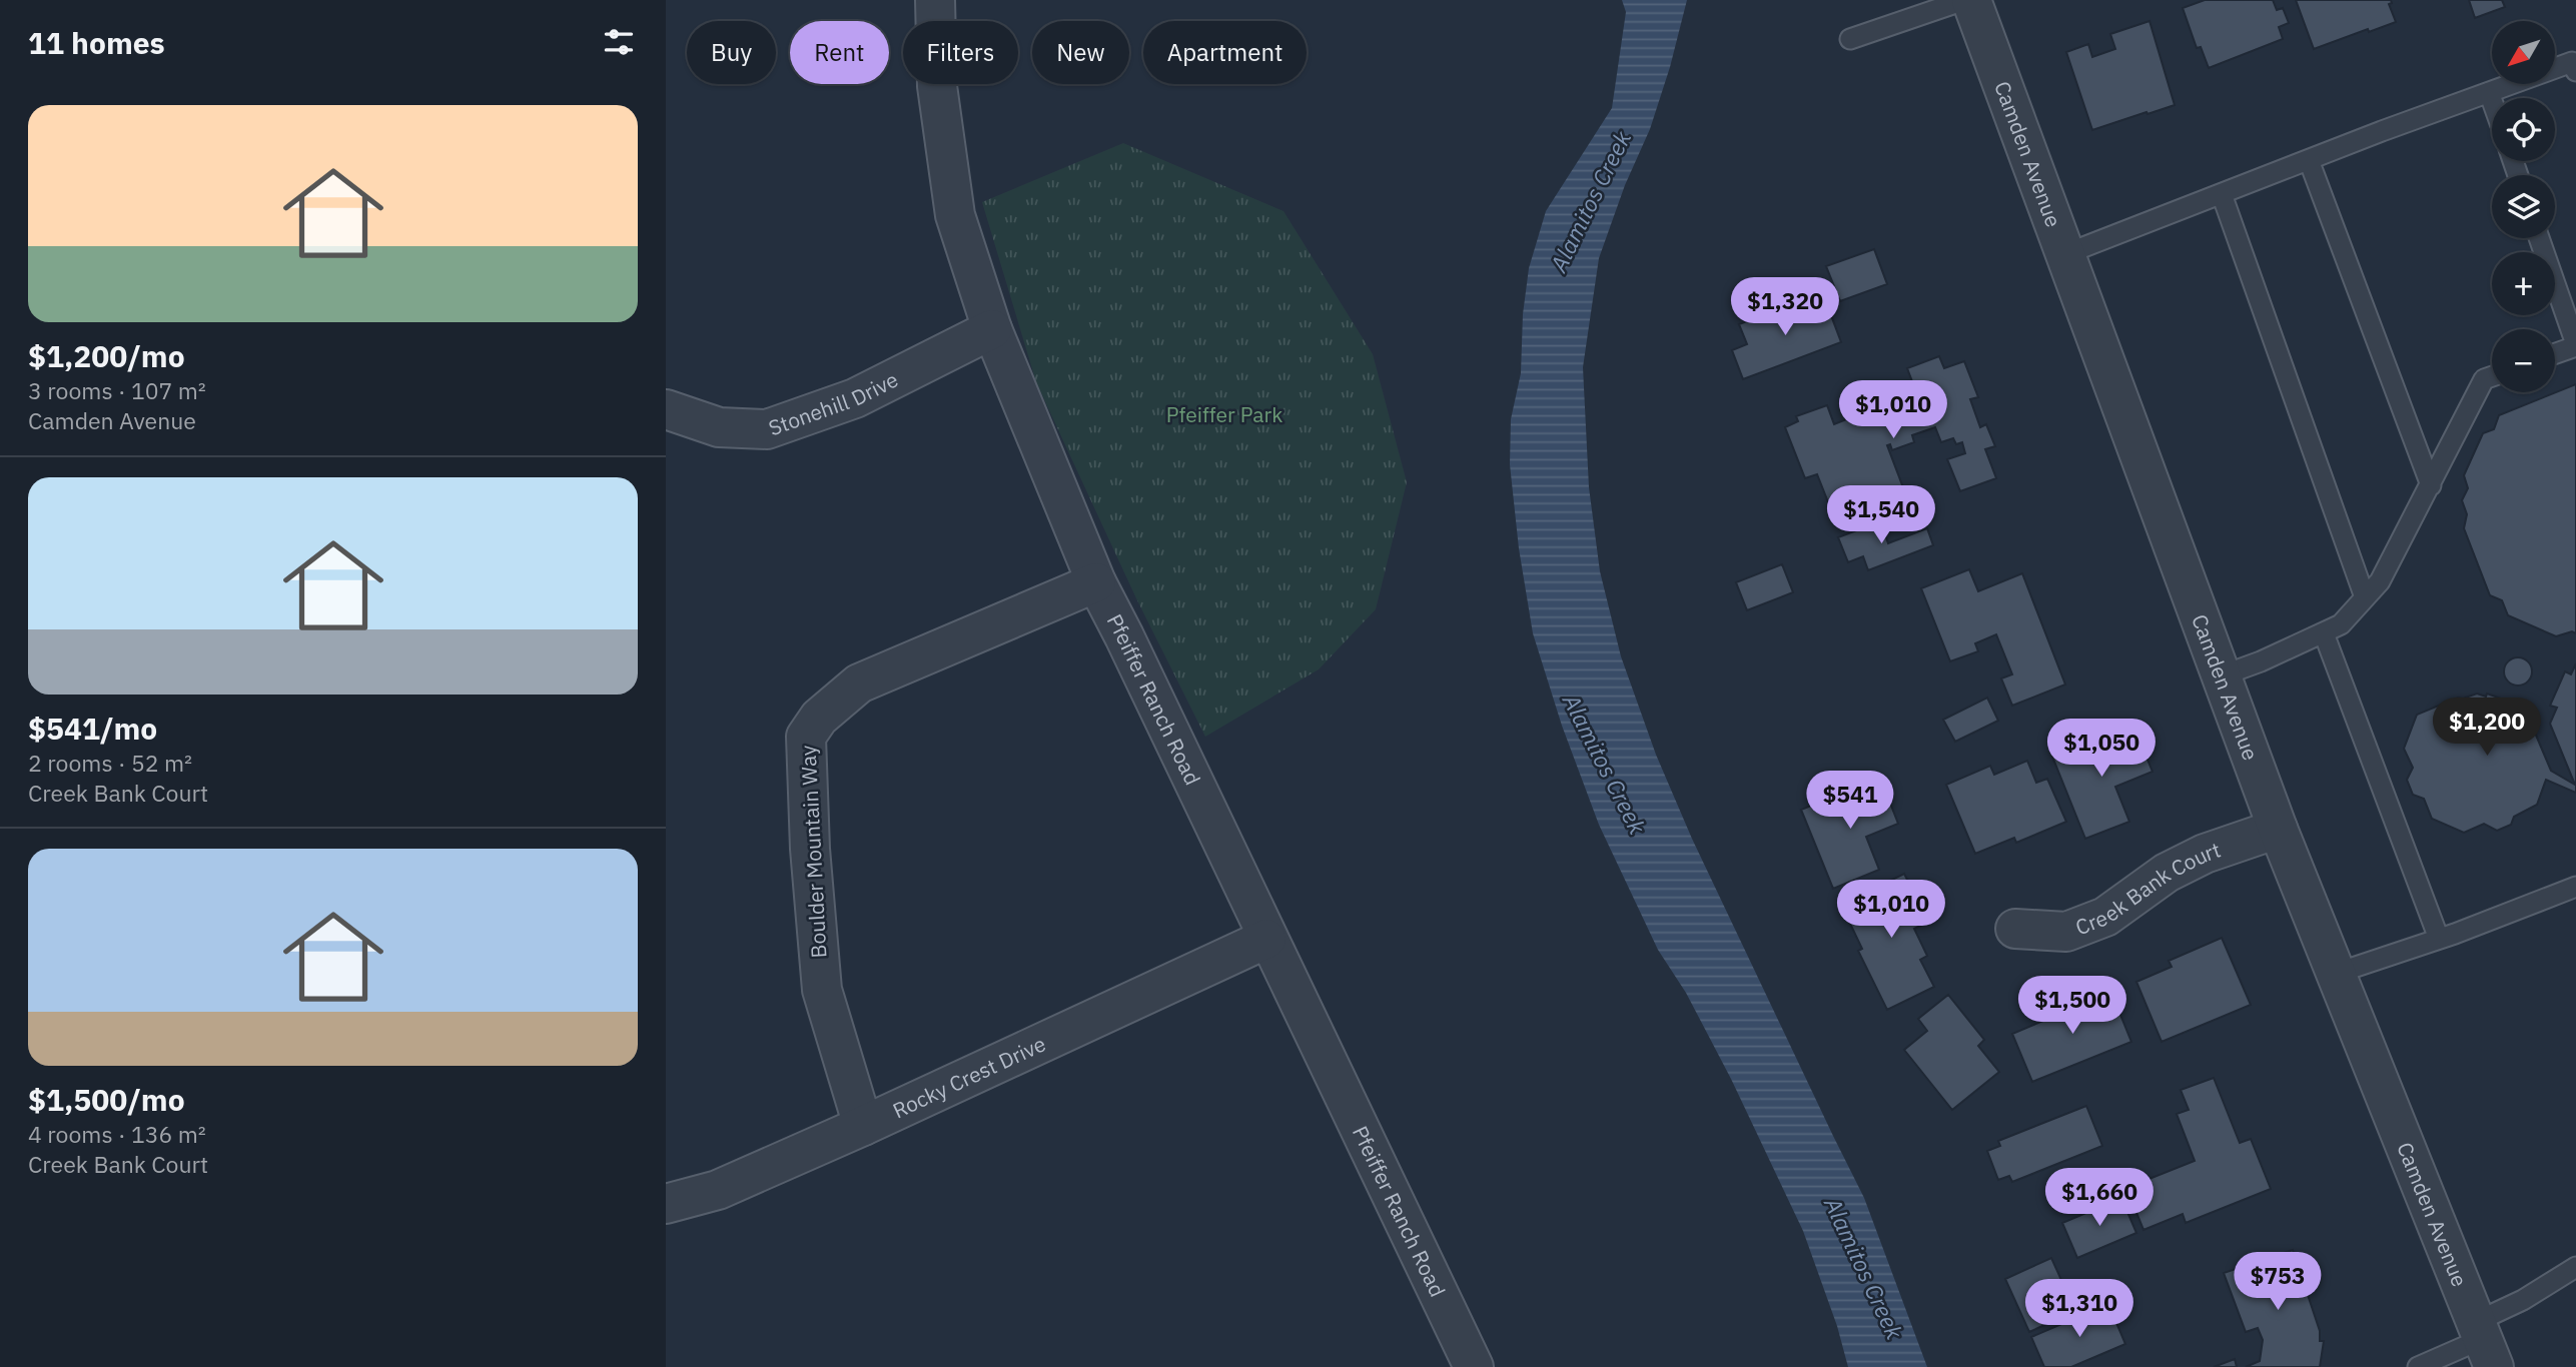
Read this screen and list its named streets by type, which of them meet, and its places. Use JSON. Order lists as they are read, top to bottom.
{
  "streets": {
    "street": [
      "Camden Avenue",
      "Stonehill Drive",
      "Pfeiffer Ranch Road",
      "Boulder Mountain Way",
      "Creek Bank Court",
      "Rocky Crest Drive"
    ]
  },
  "crossings": [
    ["Camden Avenue", "Creek Bank Court"],
    ["Stonehill Drive", "Pfeiffer Ranch Road"],
    ["Pfeiffer Ranch Road", "Boulder Mountain Way"],
    ["Pfeiffer Ranch Road", "Rocky Crest Drive"],
    ["Boulder Mountain Way", "Rocky Crest Drive"]
  ],
  "water": ["Alamitos Creek"],
  "parks": ["Pfeiffer Park"],
  "north": "bottom left",
  "page": {
    "heading": "11 homes",
    "map_buttons": ["+", "−"],
    "chip": [
      "Buy",
      "Rent",
      "Filters",
      "New",
      "Apartment"
    ],
    "list": [
      {
        "name": "$1,200/mo",
        "note": "3 rooms · 107 m² · Camden Avenue"
      },
      {
        "name": "$541/mo",
        "note": "2 rooms · 52 m² · Creek Bank Court"
      },
      {
        "name": "$1,500/mo",
        "note": "4 rooms · 136 m² · Creek Bank Court"
      }
    ],
    "price": [
      "$1,320",
      "$1,010",
      "$1,540",
      "$1,200",
      "$1,050",
      "$541",
      "$1,010",
      "$1,500",
      "$1,660",
      "$753",
      "$1,310"
    ]
  }
}
